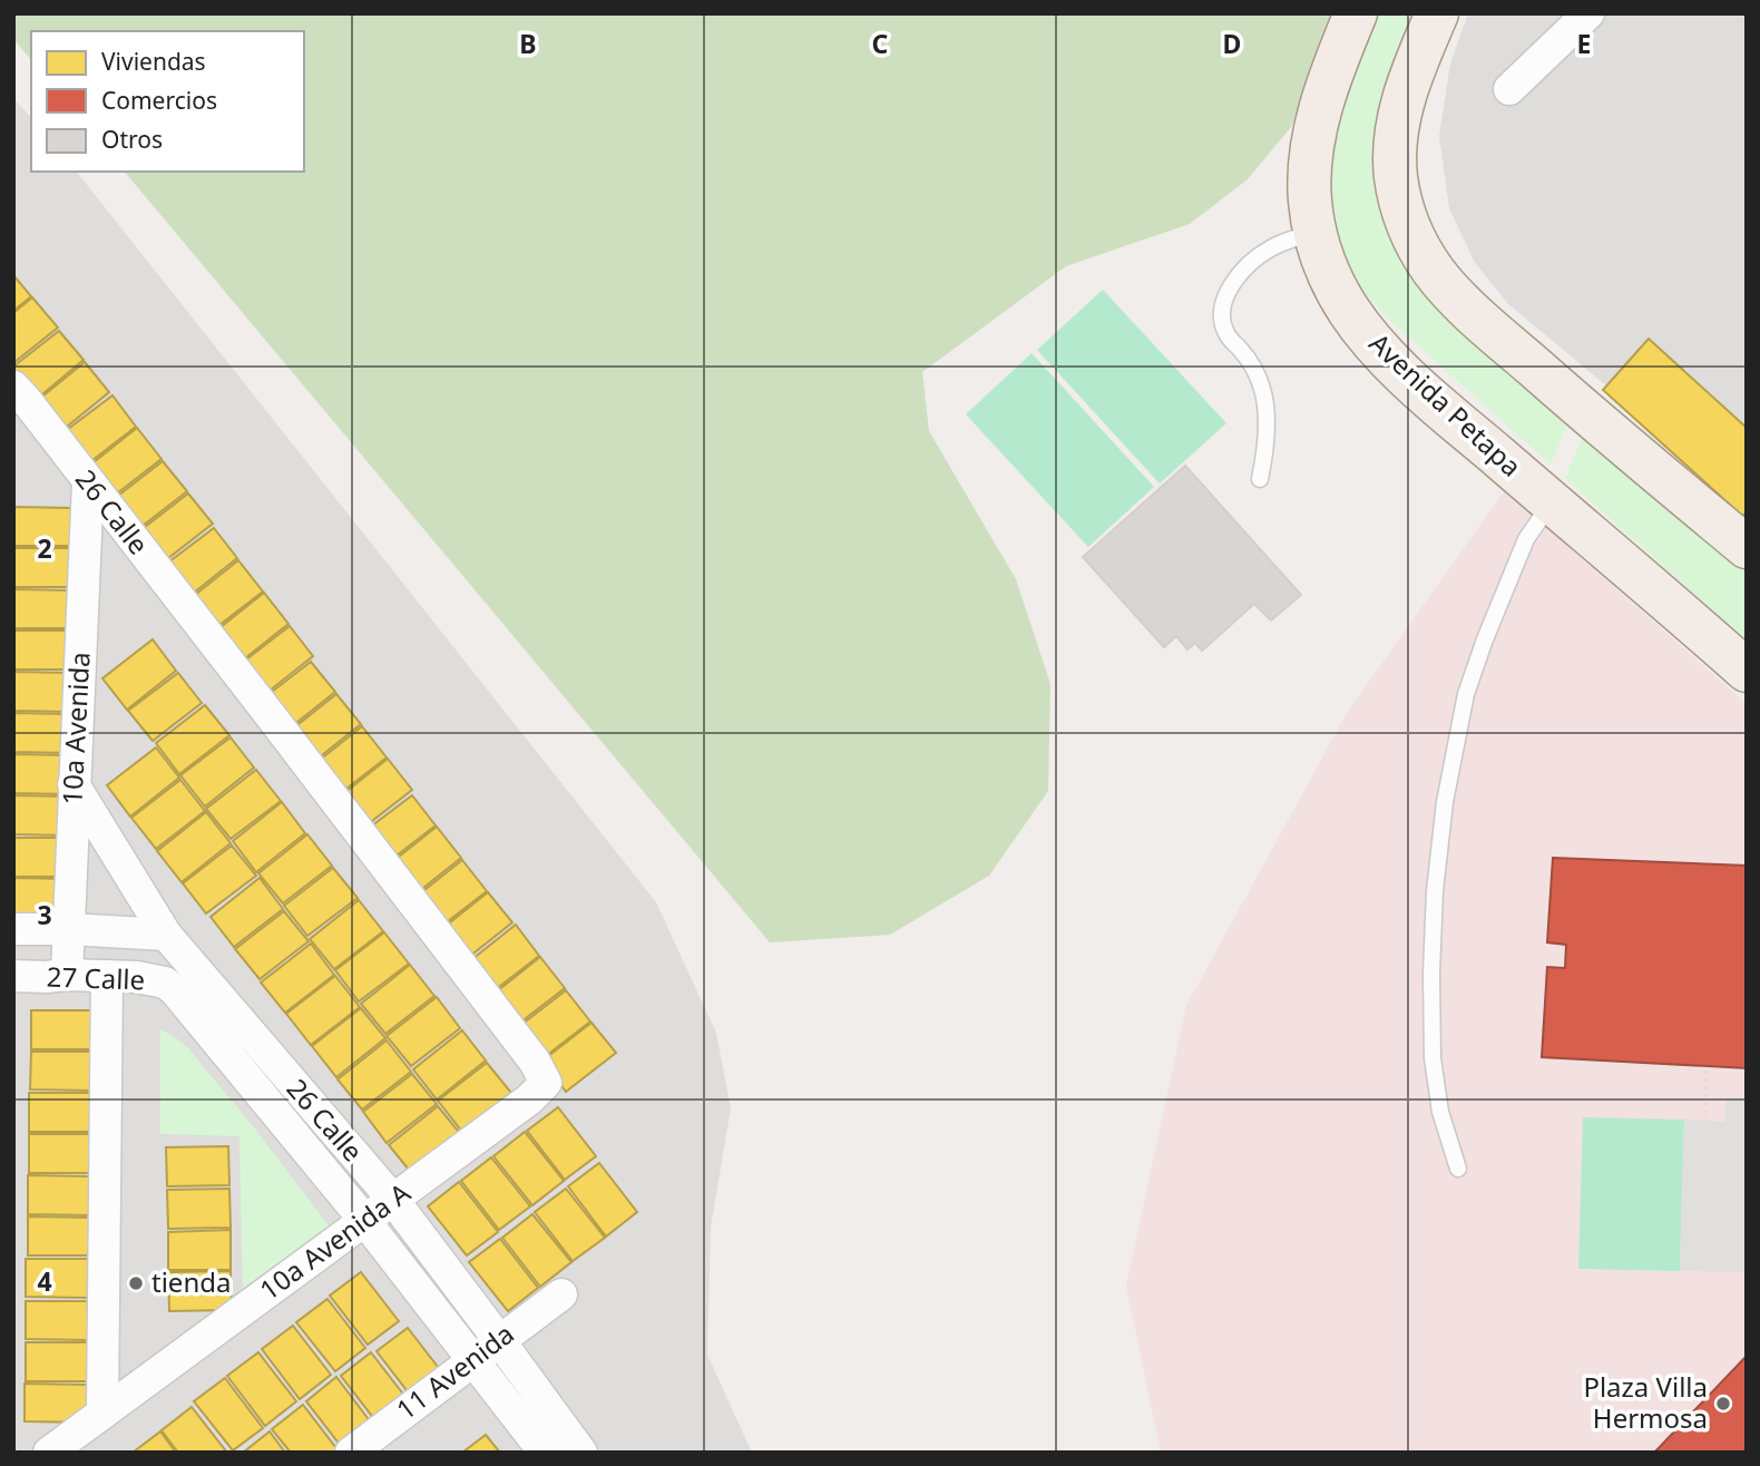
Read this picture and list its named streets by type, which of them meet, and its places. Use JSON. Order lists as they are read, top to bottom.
{
  "streets": {
    "main road": ["Avenida Petapa"],
    "street": [
      "26 Calle",
      "10a Avenida",
      "27 Calle",
      "10a Avenida A",
      "11 Avenida"
    ]
  },
  "crossings": [
    ["26 Calle", "10a Avenida"],
    ["26 Calle", "27 Calle"],
    ["26 Calle", "10a Avenida A"],
    ["26 Calle", "11 Avenida"],
    ["10a Avenida", "27 Calle"]
  ],
  "places": ["tienda", "Plaza Villa Hermosa"],
  "legend": ["Viviendas", "Comercios", "Otros"],
  "grid": {
    "columns": [
      "B",
      "C",
      "D",
      "E"
    ],
    "rows": ["2", "3", "4"]
  }
}
